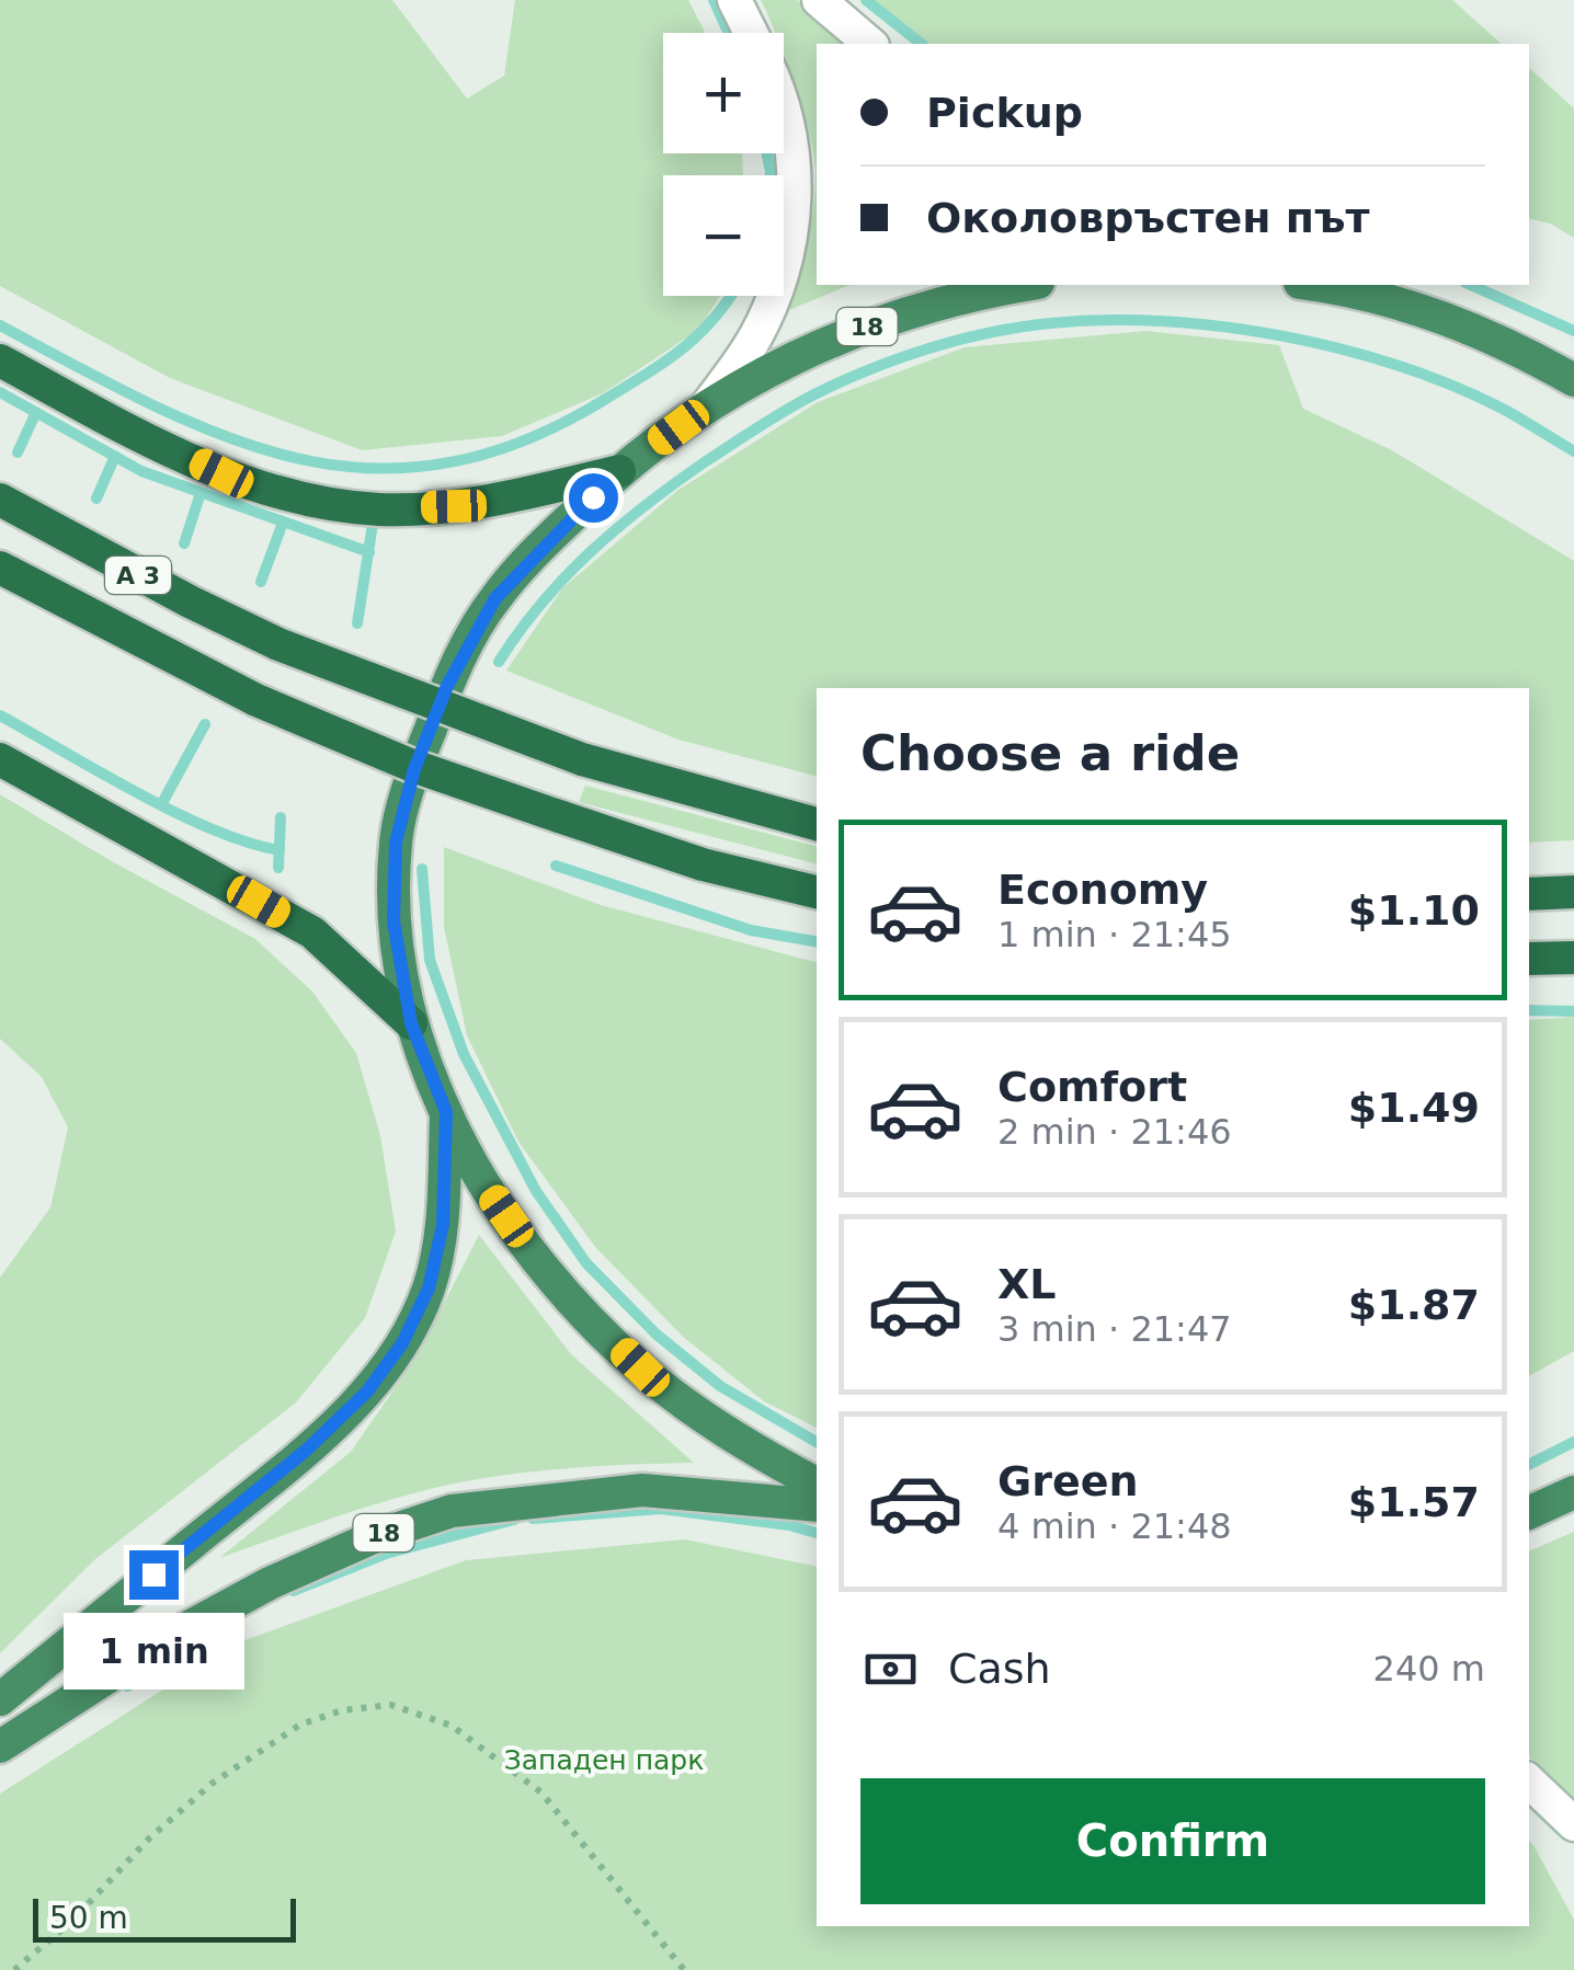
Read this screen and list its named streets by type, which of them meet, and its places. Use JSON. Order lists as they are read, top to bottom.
{
  "streets": {
    "highway": ["18", "A 3"]
  },
  "parks": ["Западен парк"],
  "scale_bar": "50 m",
  "page": {
    "map_buttons": ["+", "−"],
    "banner": ["Pickup", "Околовръстен път"],
    "heading": "Choose a ride",
    "list": [
      {
        "name": "Economy",
        "note": "1 min · 21:45",
        "value": "$1.10"
      },
      {
        "name": "Comfort",
        "note": "2 min · 21:46",
        "value": "$1.49"
      },
      {
        "name": "XL",
        "note": "3 min · 21:47",
        "value": "$1.87"
      },
      {
        "name": "Green",
        "note": "4 min · 21:48",
        "value": "$1.57"
      }
    ],
    "pay": ["Cash", "240 m"],
    "bubble": "1 min",
    "buttons": "Confirm",
    "scale": "50 m"
  }
}
